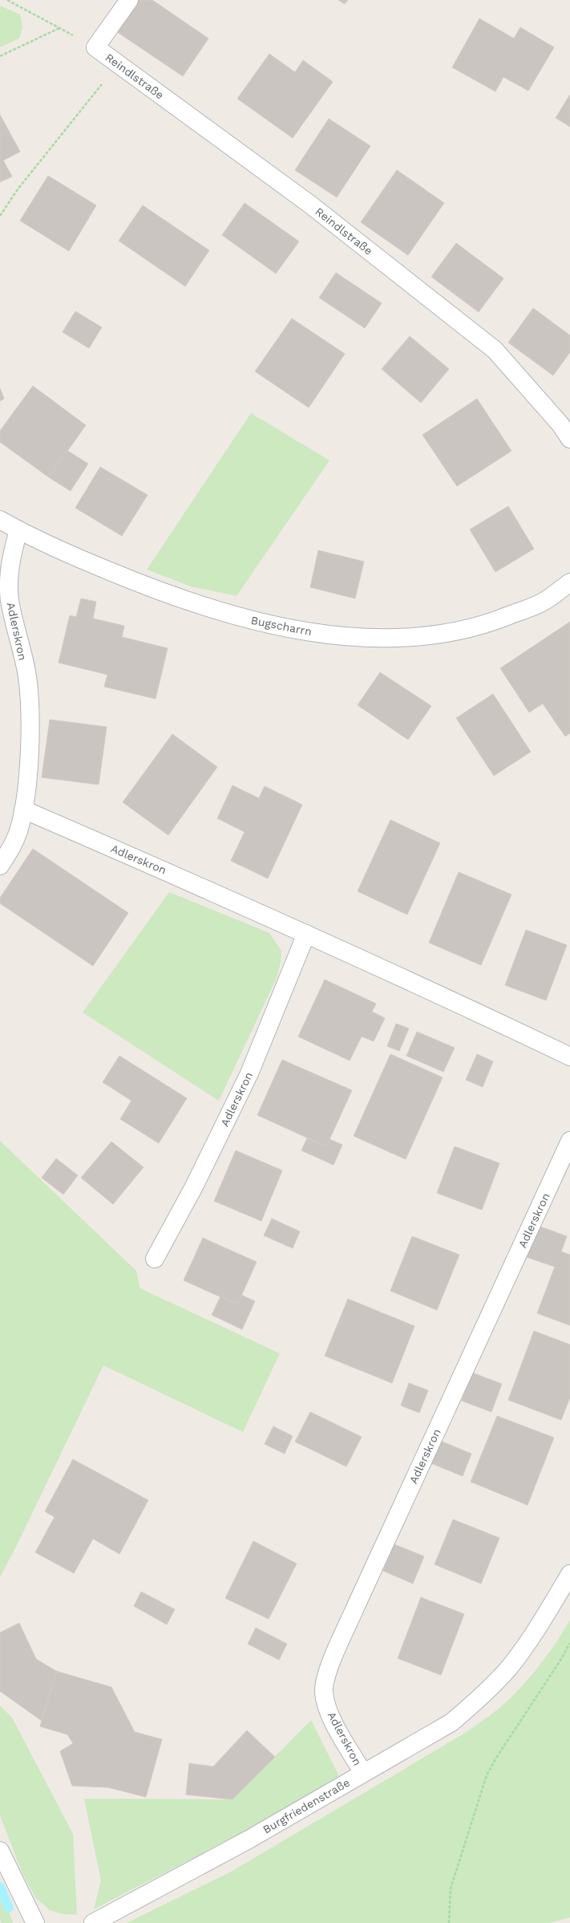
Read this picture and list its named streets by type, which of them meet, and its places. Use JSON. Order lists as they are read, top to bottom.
{
  "streets": {
    "street": [
      "Reindlstraße",
      "Bugscharrn",
      "Adlerskron",
      "Burgfriedenstraße"
    ]
  },
  "crossings": [
    ["Bugscharrn", "Adlerskron"],
    ["Adlerskron", "Burgfriedenstraße"]
  ]
}
